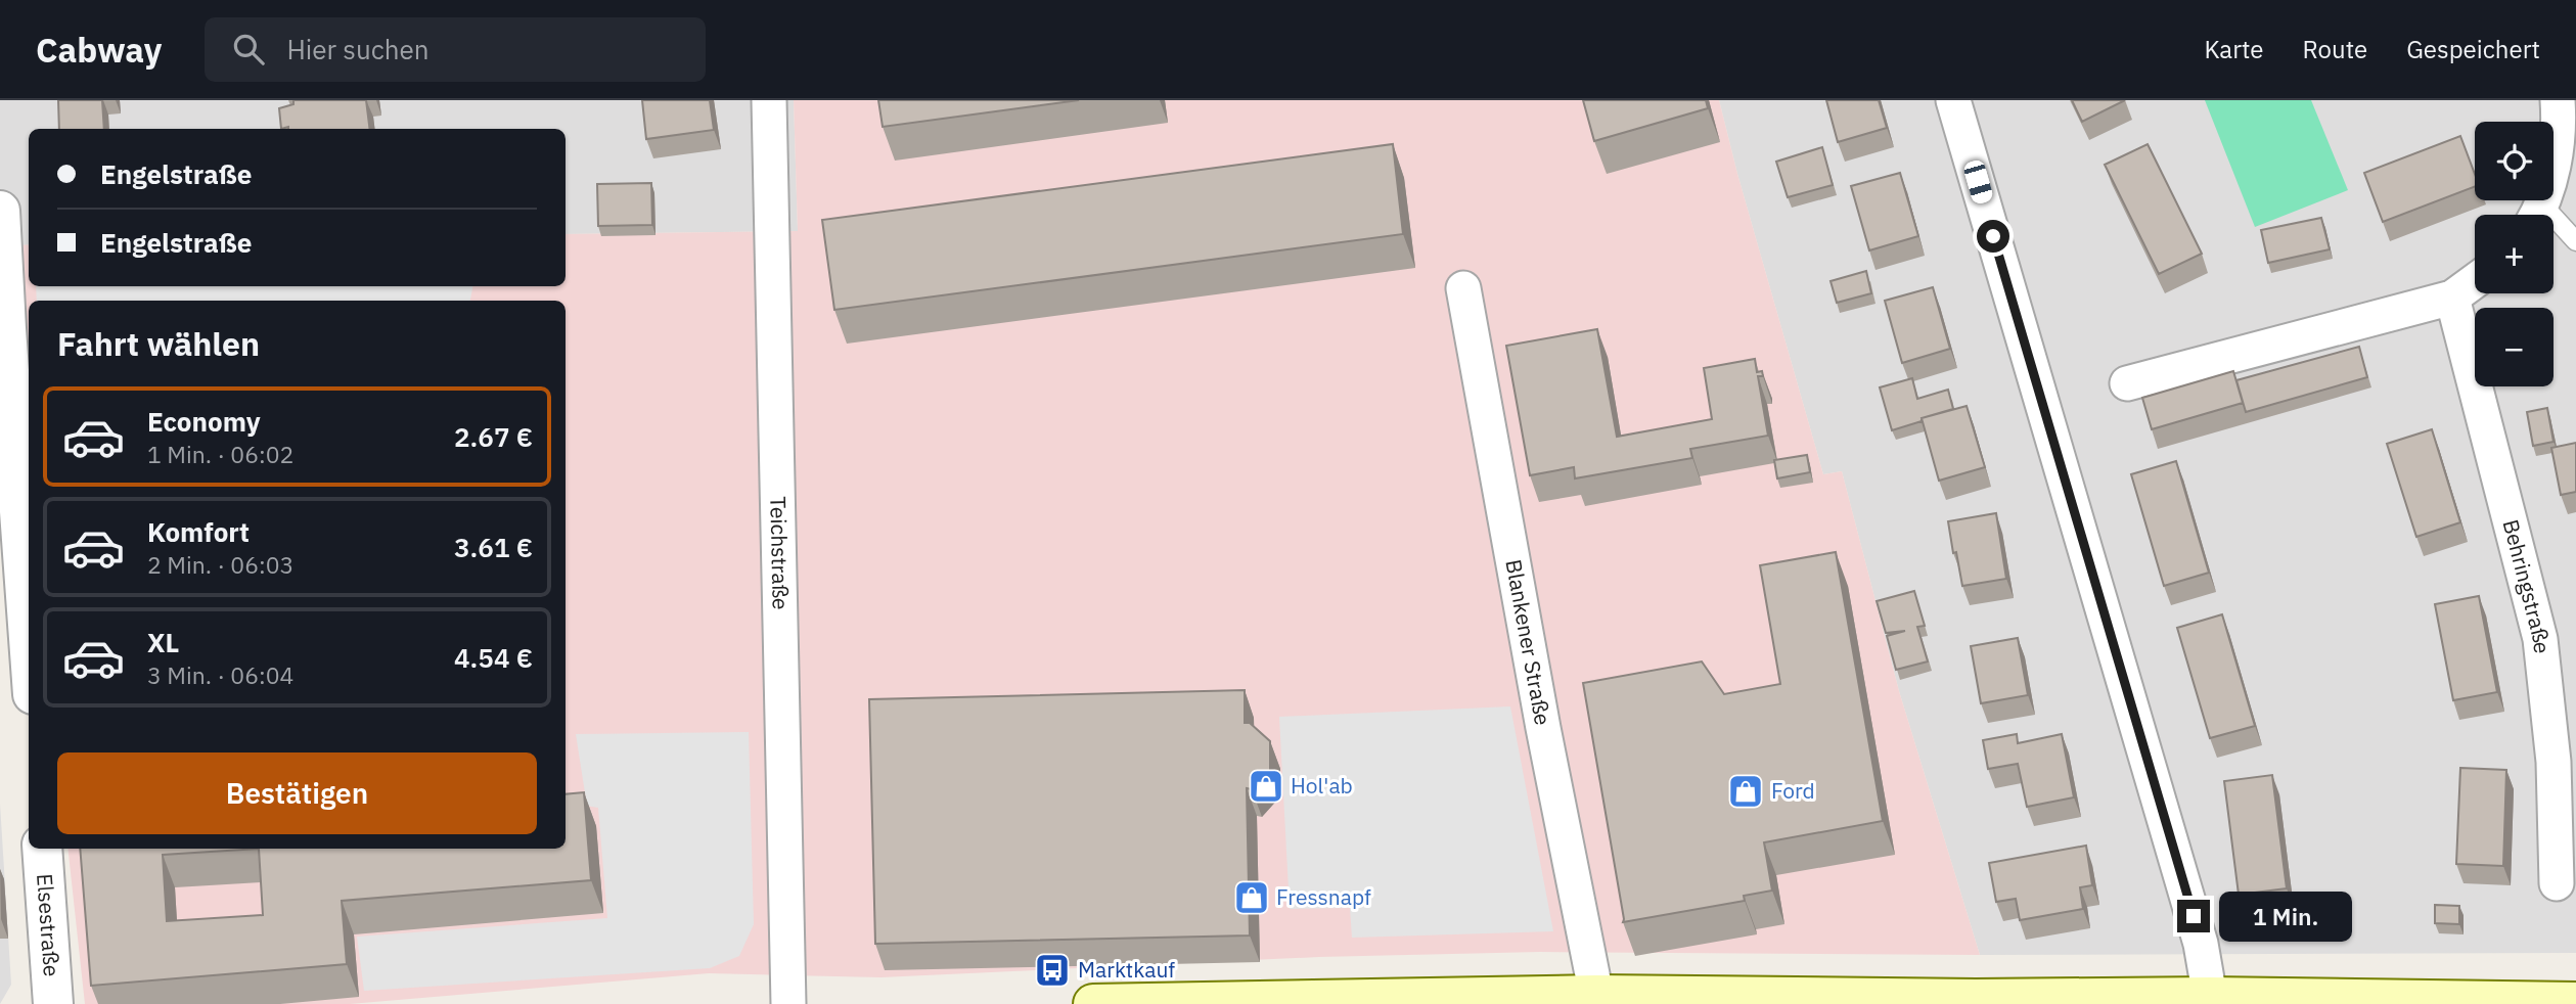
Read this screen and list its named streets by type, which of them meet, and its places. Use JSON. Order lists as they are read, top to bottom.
{
  "streets": {
    "street": [
      "Teichstraße",
      "Behringstraße",
      "Blankener Straße",
      "Elsestraße"
    ]
  },
  "places": {
    "shop": ["Hol'ab", "Ford", "Fressnapf"],
    "bus stop": ["Marktkauf"]
  },
  "page": {
    "header": "Cabway",
    "search": "Hier suchen",
    "nav": ["Karte", "Route", "Gespeichert"],
    "map_buttons": ["+", "−"],
    "banner": ["Engelstraße", "Engelstraße"],
    "heading": "Fahrt wählen",
    "list": [
      {
        "name": "Economy",
        "note": "1 Min. · 06:02",
        "value": "2.67 €"
      },
      {
        "name": "Komfort",
        "note": "2 Min. · 06:03",
        "value": "3.61 €"
      },
      {
        "name": "XL",
        "note": "3 Min. · 06:04",
        "value": "4.54 €"
      }
    ],
    "buttons": "Bestätigen",
    "bubble": "1 Min."
  }
}
